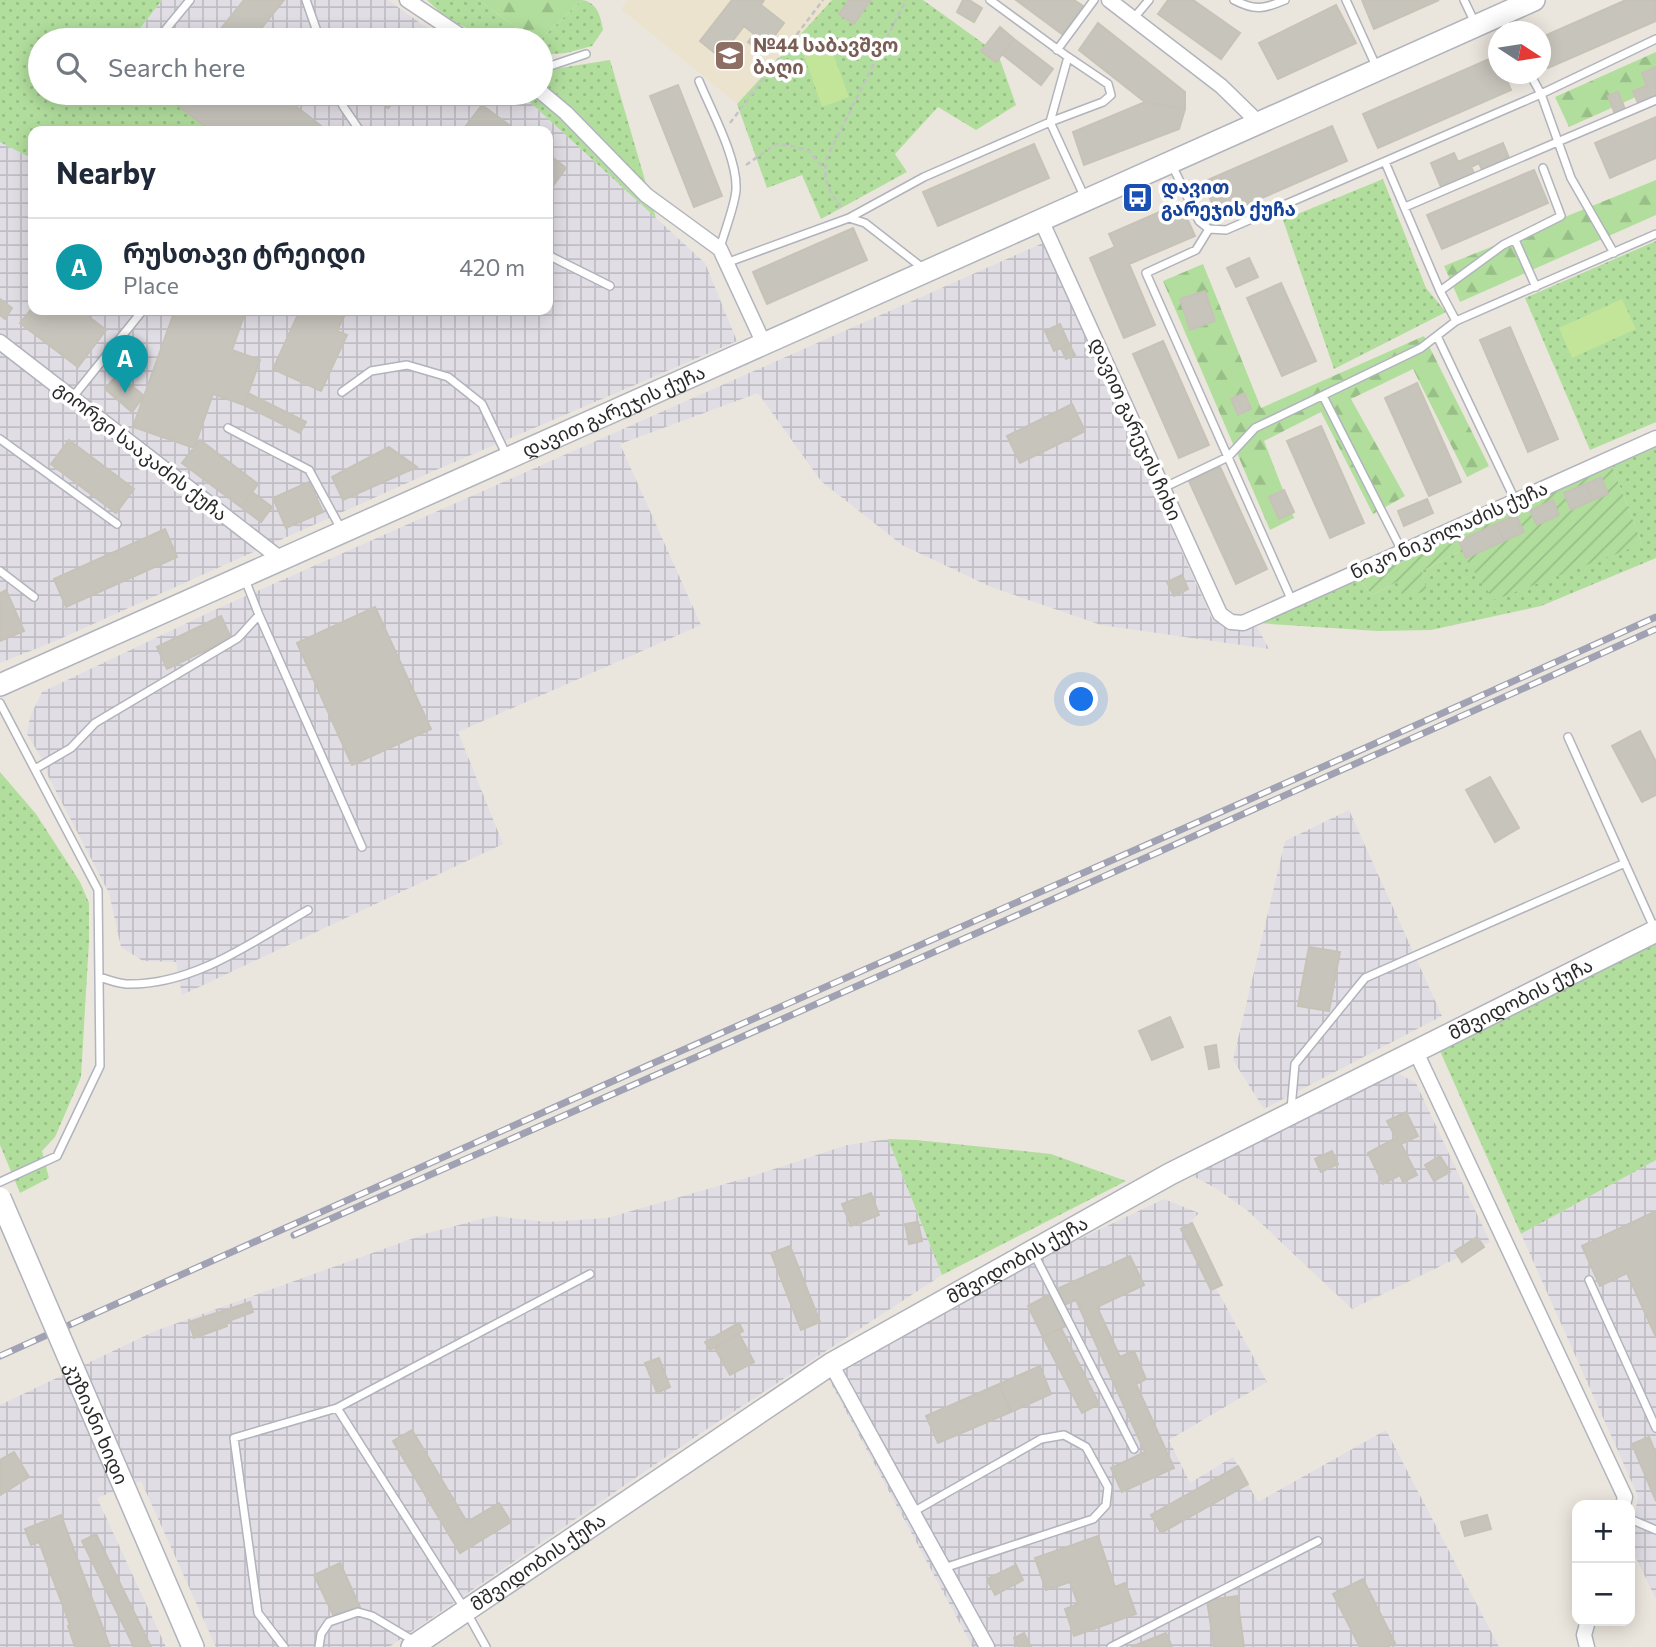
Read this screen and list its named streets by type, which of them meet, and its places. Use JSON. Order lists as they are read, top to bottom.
{
  "streets": {
    "main road": ["დავით გარეჯის ქუჩა", "მშვიდობის ქუჩა", "კუზიანი ხიდი"],
    "street": ["დავით გარეჯის ჩიხი", "გიორგი სააკაძის ქუჩა", "ნიკო ნიკოლაძის ქუჩა"]
  },
  "crossings": [
    ["დავით გარეჯის ქუჩა", "დავით გარეჯის ჩიხი"],
    ["დავით გარეჯის ქუჩა", "გიორგი სააკაძის ქუჩა"],
    ["დავით გარეჯის ჩიხი", "ნიკო ნიკოლაძის ქუჩა"]
  ],
  "places": {
    "school or university": ["№44 საბავშვო ბაღი"],
    "bus stop": ["დავით გარეჯის ქუჩა"]
  },
  "north": "right",
  "page": {
    "search": "Search here",
    "heading": "Nearby",
    "list": [
      {
        "mark": "A",
        "name": "რუსთავი ტრეიდი",
        "note": "Place",
        "value": "420 m"
      }
    ],
    "pins": "A",
    "map_buttons": ["+", "−"]
  }
}
